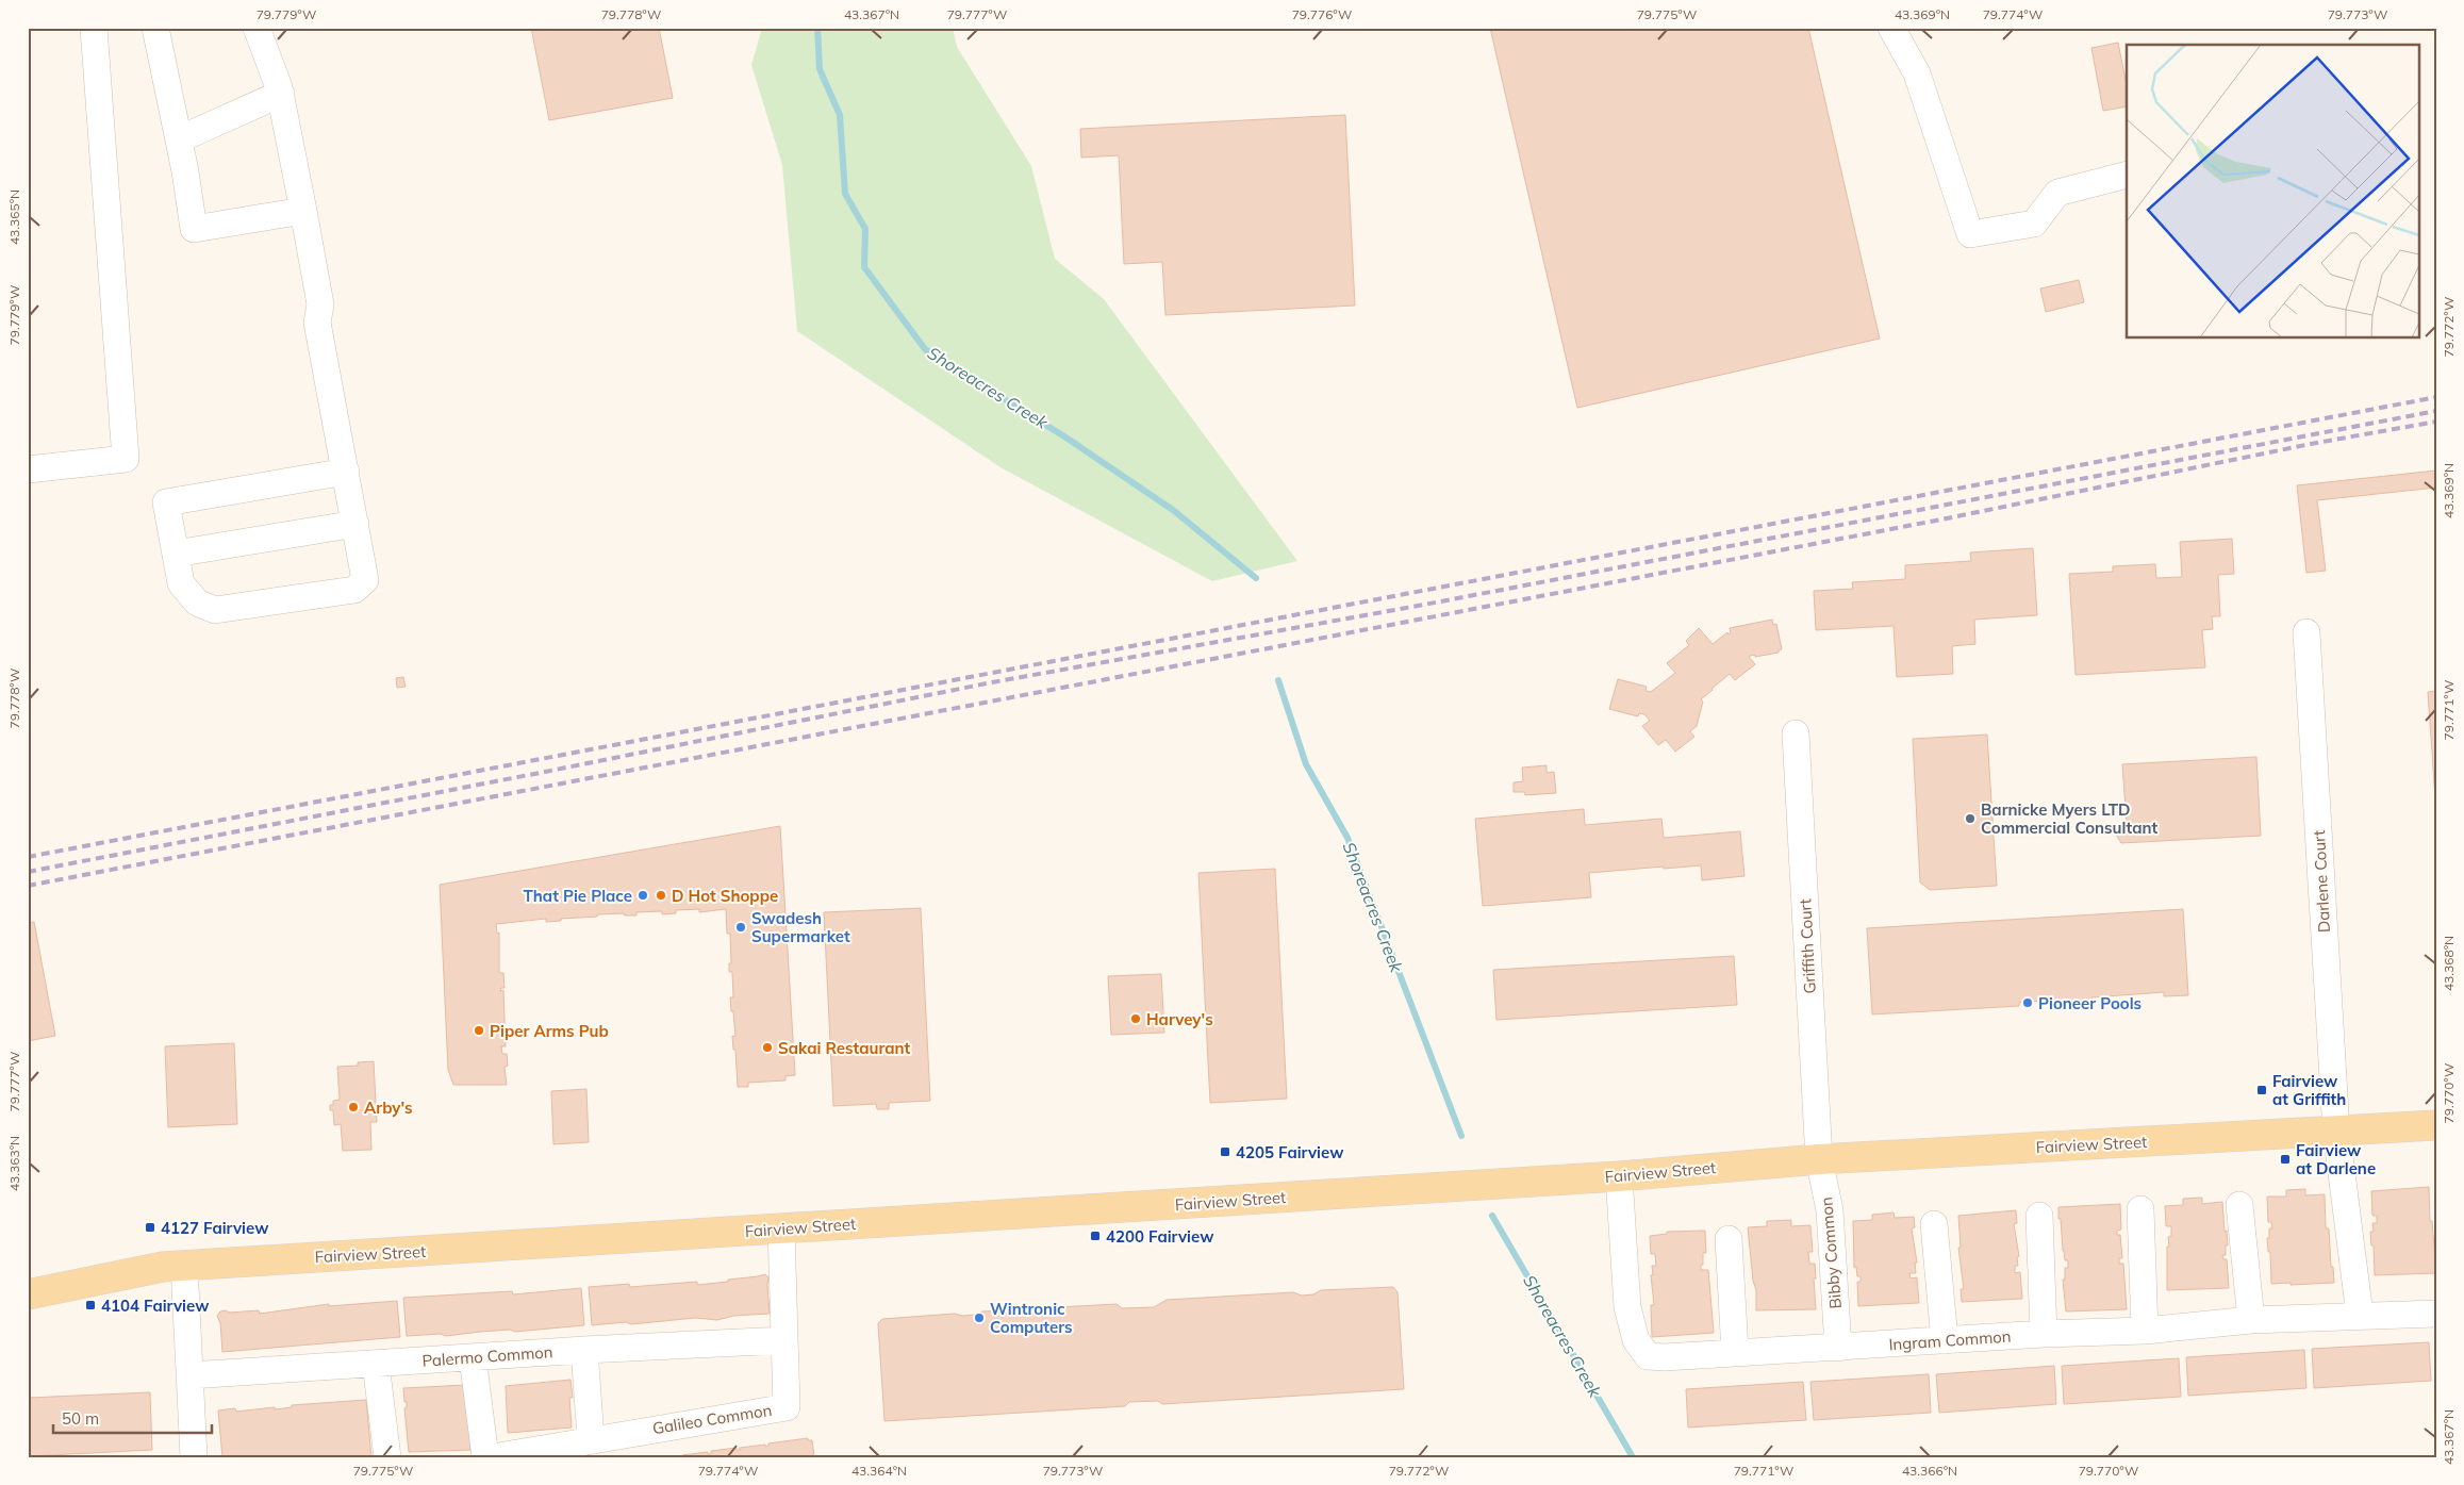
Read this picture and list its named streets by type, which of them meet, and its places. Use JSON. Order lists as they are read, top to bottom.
{
  "streets": {
    "main road": ["Fairview Street"],
    "street": [
      "Darlene Court",
      "Griffith Court",
      "Bibby Common",
      "Ingram Common",
      "Palermo Common",
      "Galileo Common"
    ]
  },
  "crossings": [
    ["Darlene Court", "Fairview Street"],
    ["Darlene Court", "Ingram Common"],
    ["Griffith Court", "Fairview Street"],
    ["Griffith Court", "Bibby Common"],
    ["Fairview Street", "Bibby Common"],
    ["Fairview Street", "Ingram Common"],
    ["Fairview Street", "Galileo Common"],
    ["Bibby Common", "Ingram Common"],
    ["Palermo Common", "Galileo Common"]
  ],
  "water": ["Shoreacres Creek"],
  "places": {
    "other": [
      "Barnicke Myers LTD Commercial Consultant",
      "That Pie Place",
      "D Hot Shoppe",
      "Swadesh Supermarket",
      "Pioneer Pools",
      "Harvey's",
      "Piper Arms Pub",
      "Sakai Restaurant",
      "Arby's",
      "Wintronic Computers"
    ],
    "transit": [
      "Fairview at Griffith",
      "4205 Fairview",
      "Fairview at Darlene",
      "4127 Fairview",
      "4200 Fairview",
      "4104 Fairview"
    ]
  },
  "scale_bar": "50 m",
  "coordinates": [
    "79.779°W",
    "79.778°W",
    "43.367°N",
    "79.777°W",
    "79.776°W",
    "79.775°W",
    "43.369°N",
    "79.774°W",
    "79.773°W",
    "43.365°N",
    "79.772°W",
    "79.771°W",
    "43.368°N",
    "79.770°W",
    "43.363°N",
    "43.364°N",
    "43.366°N"
  ]
}
